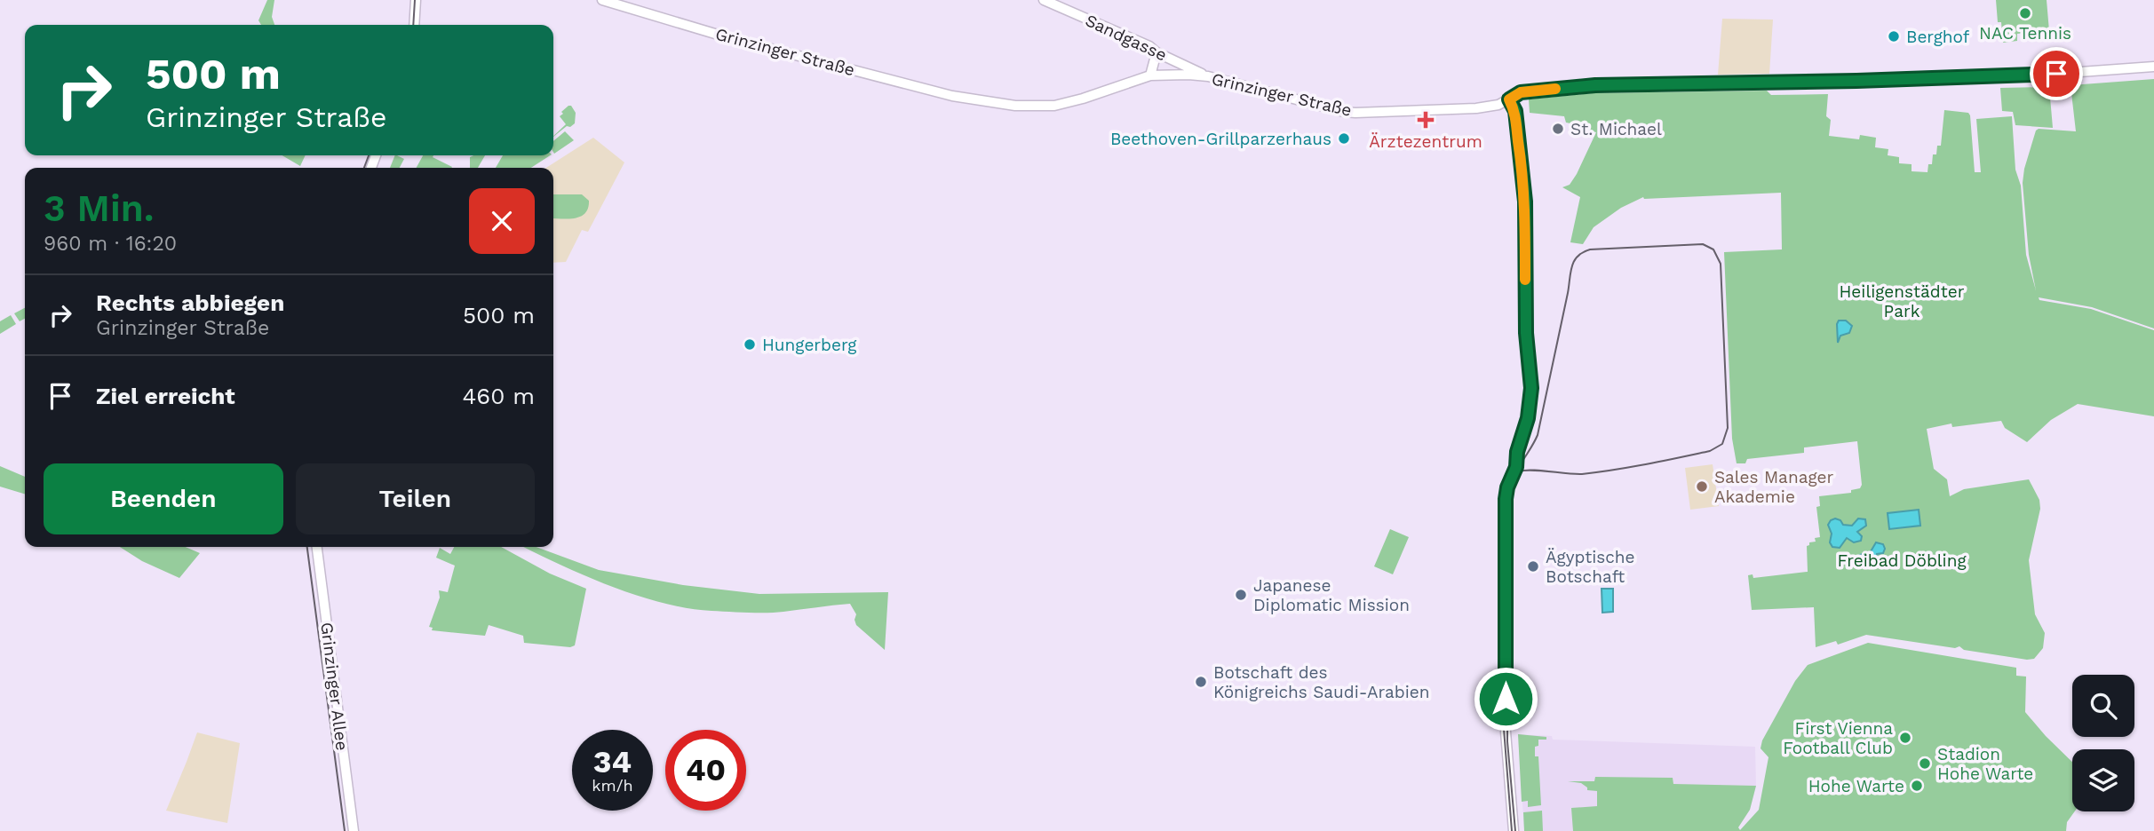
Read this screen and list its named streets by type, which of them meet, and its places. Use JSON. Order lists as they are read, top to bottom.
{
  "streets": {
    "street": ["Sandgasse", "Grinzinger Straße", "Grinzinger Allee"]
  },
  "crossings": [
    ["Sandgasse", "Grinzinger Straße"]
  ],
  "parks": ["Heiligenstädter Park", "Freibad Döbling"],
  "places": {
    "other": [
      "NAC Tennis",
      "Berghof",
      "St. Michael",
      "Beethoven-Grillparzerhaus",
      "Hungerberg",
      "Sales Manager Akademie",
      "Ägyptische Botschaft",
      "Japanese Diplomatic Mission",
      "Botschaft des Königreichs Saudi-Arabien",
      "First Vienna Football Club",
      "Stadion Hohe Warte",
      "Hohe Warte"
    ],
    "health": ["Ärztezentrum"]
  },
  "page": {
    "turn": ["500 m", "Grinzinger Straße"],
    "heading": ["3 Min.", "960 m · 16:20"],
    "list": [
      {
        "name": "Rechts abbiegen",
        "note": "Grinzinger Straße",
        "value": "500 m"
      },
      {
        "name": "Ziel erreicht",
        "value": "460 m"
      }
    ],
    "buttons": ["Beenden", "Teilen"],
    "speed": "34 km/h",
    "limit": "40"
  }
}
